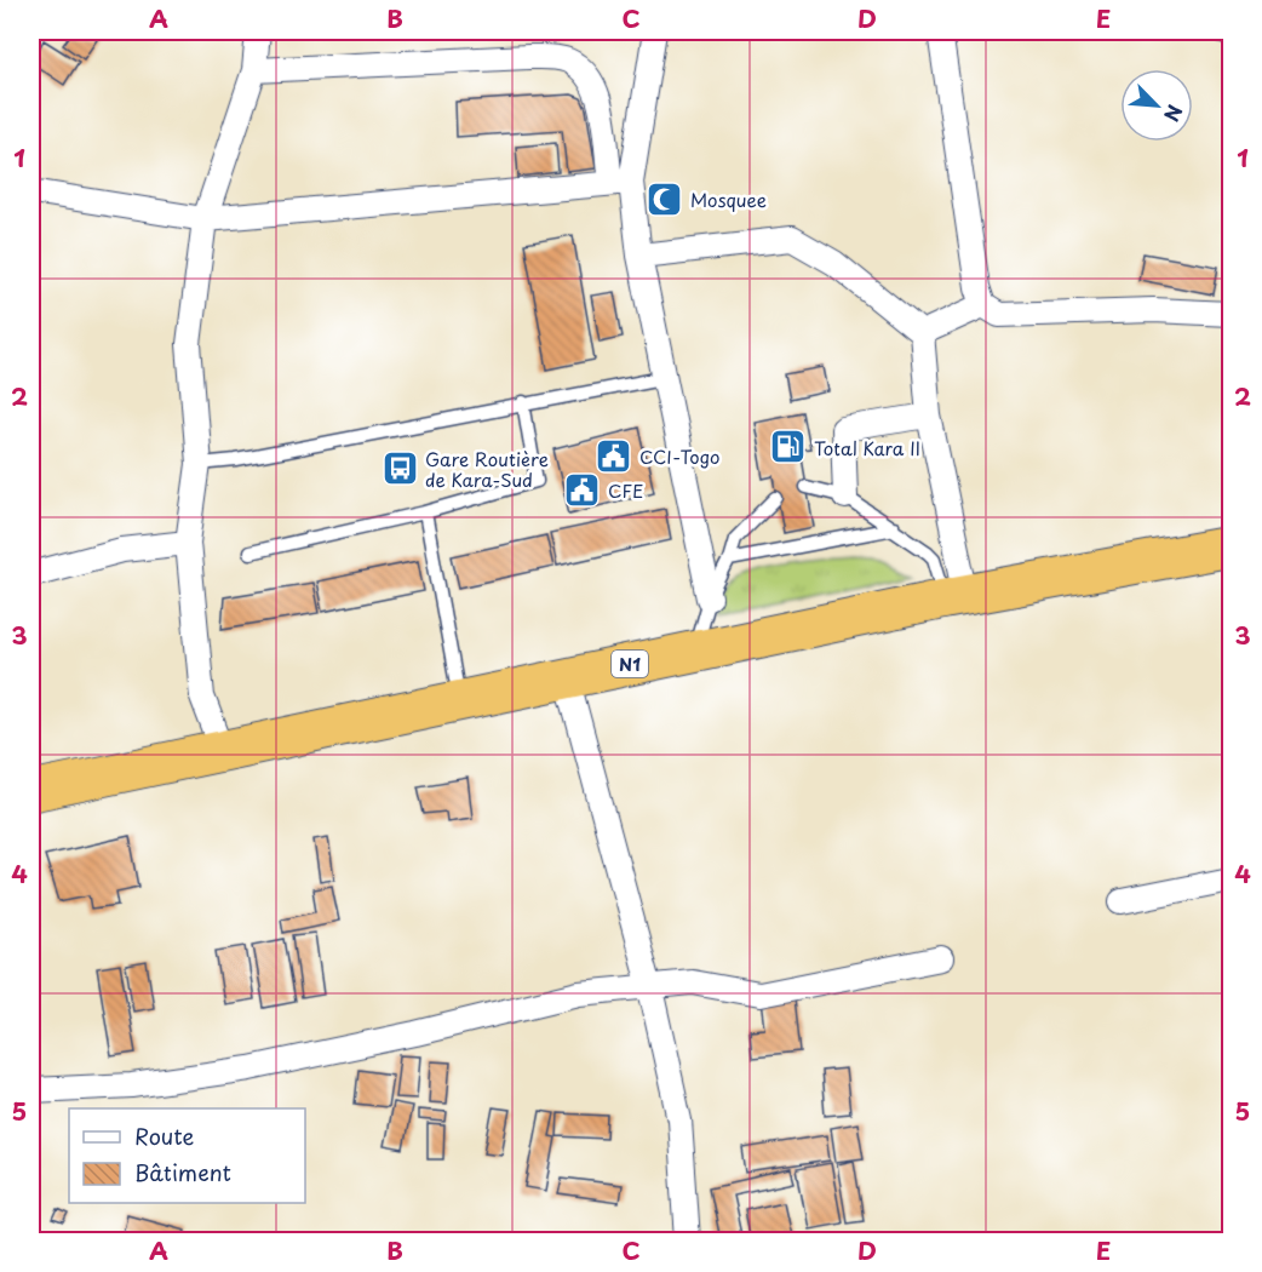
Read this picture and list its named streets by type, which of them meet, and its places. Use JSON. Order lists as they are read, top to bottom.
{
  "streets": {
    "highway": ["N1"]
  },
  "places": {
    "mosque": ["Mosquee"],
    "fuel station": ["Total Kara II"],
    "public building": ["CCI-Togo", "CFE"],
    "bus stop": ["Gare Routière de Kara-Sud"]
  },
  "legend": ["Route", "Bâtiment"],
  "north": "bottom right",
  "grid": {
    "columns": [
      "A",
      "B",
      "C",
      "D",
      "E"
    ],
    "rows": [
      "1",
      "2",
      "3",
      "4",
      "5"
    ]
  }
}
